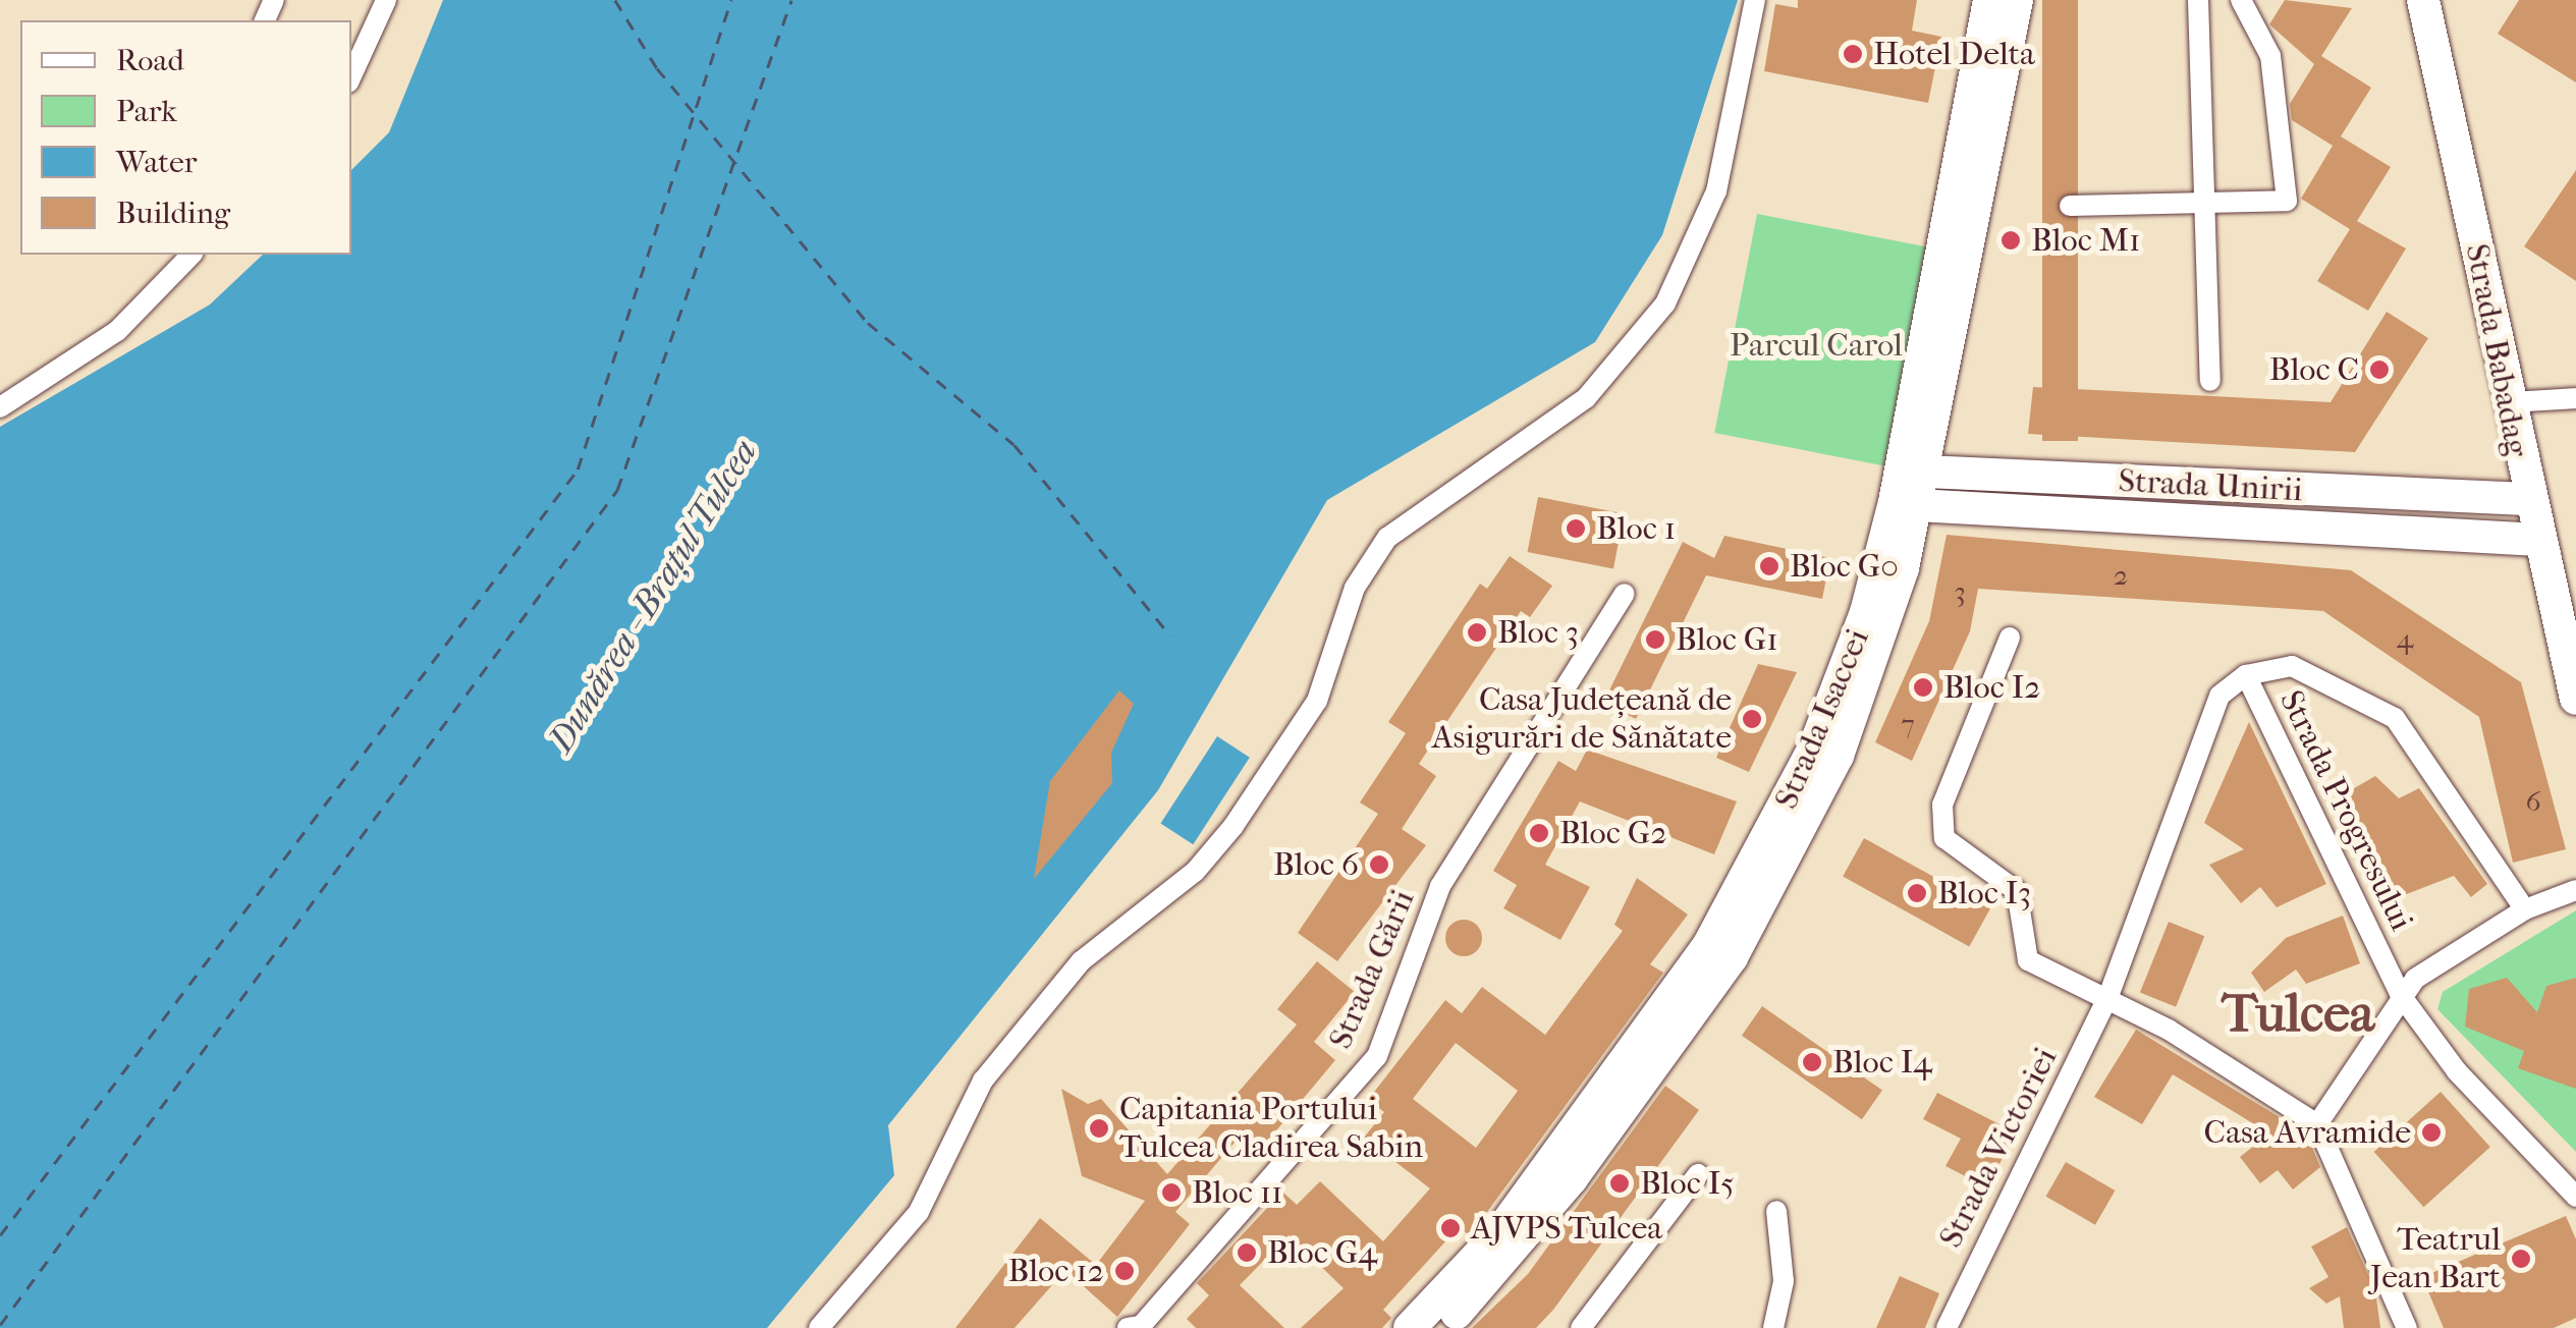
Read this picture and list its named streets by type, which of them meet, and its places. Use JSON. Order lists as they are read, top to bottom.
{
  "streets": {
    "main road": ["Strada Babadag", "Strada Unirii", "Strada Isaccei"],
    "street": ["Strada Progresului", "Strada Gării", "Strada Victoriei"]
  },
  "crossings": [
    ["Strada Babadag", "Strada Unirii"],
    ["Strada Unirii", "Strada Isaccei"],
    ["Strada Progresului", "Strada Victoriei"]
  ],
  "districts": ["Tulcea"],
  "water": ["Dunărea - Brațul Tulcea"],
  "parks": ["Parcul Carol"],
  "places": [
    "Hotel Delta",
    "Bloc M1",
    "Bloc C",
    "Bloc 1",
    "Bloc G0",
    "Bloc 3",
    "Bloc G1",
    "Bloc I2",
    "Casa Județeană de Asigurări de Sănătate",
    "Bloc G2",
    "Bloc 6",
    "Bloc I3",
    "Bloc I4",
    "Capitania Portului Tulcea Cladirea Sabin",
    "Casa Avramide",
    "Bloc I5",
    "Bloc 11",
    "AJVPS Tulcea",
    "Bloc G4",
    "Teatrul Jean Bart",
    "Bloc 12"
  ],
  "house_numbers": [
    "2",
    "3",
    "4",
    "7",
    "6"
  ],
  "legend": [
    "Road",
    "Park",
    "Water",
    "Building"
  ]
}
